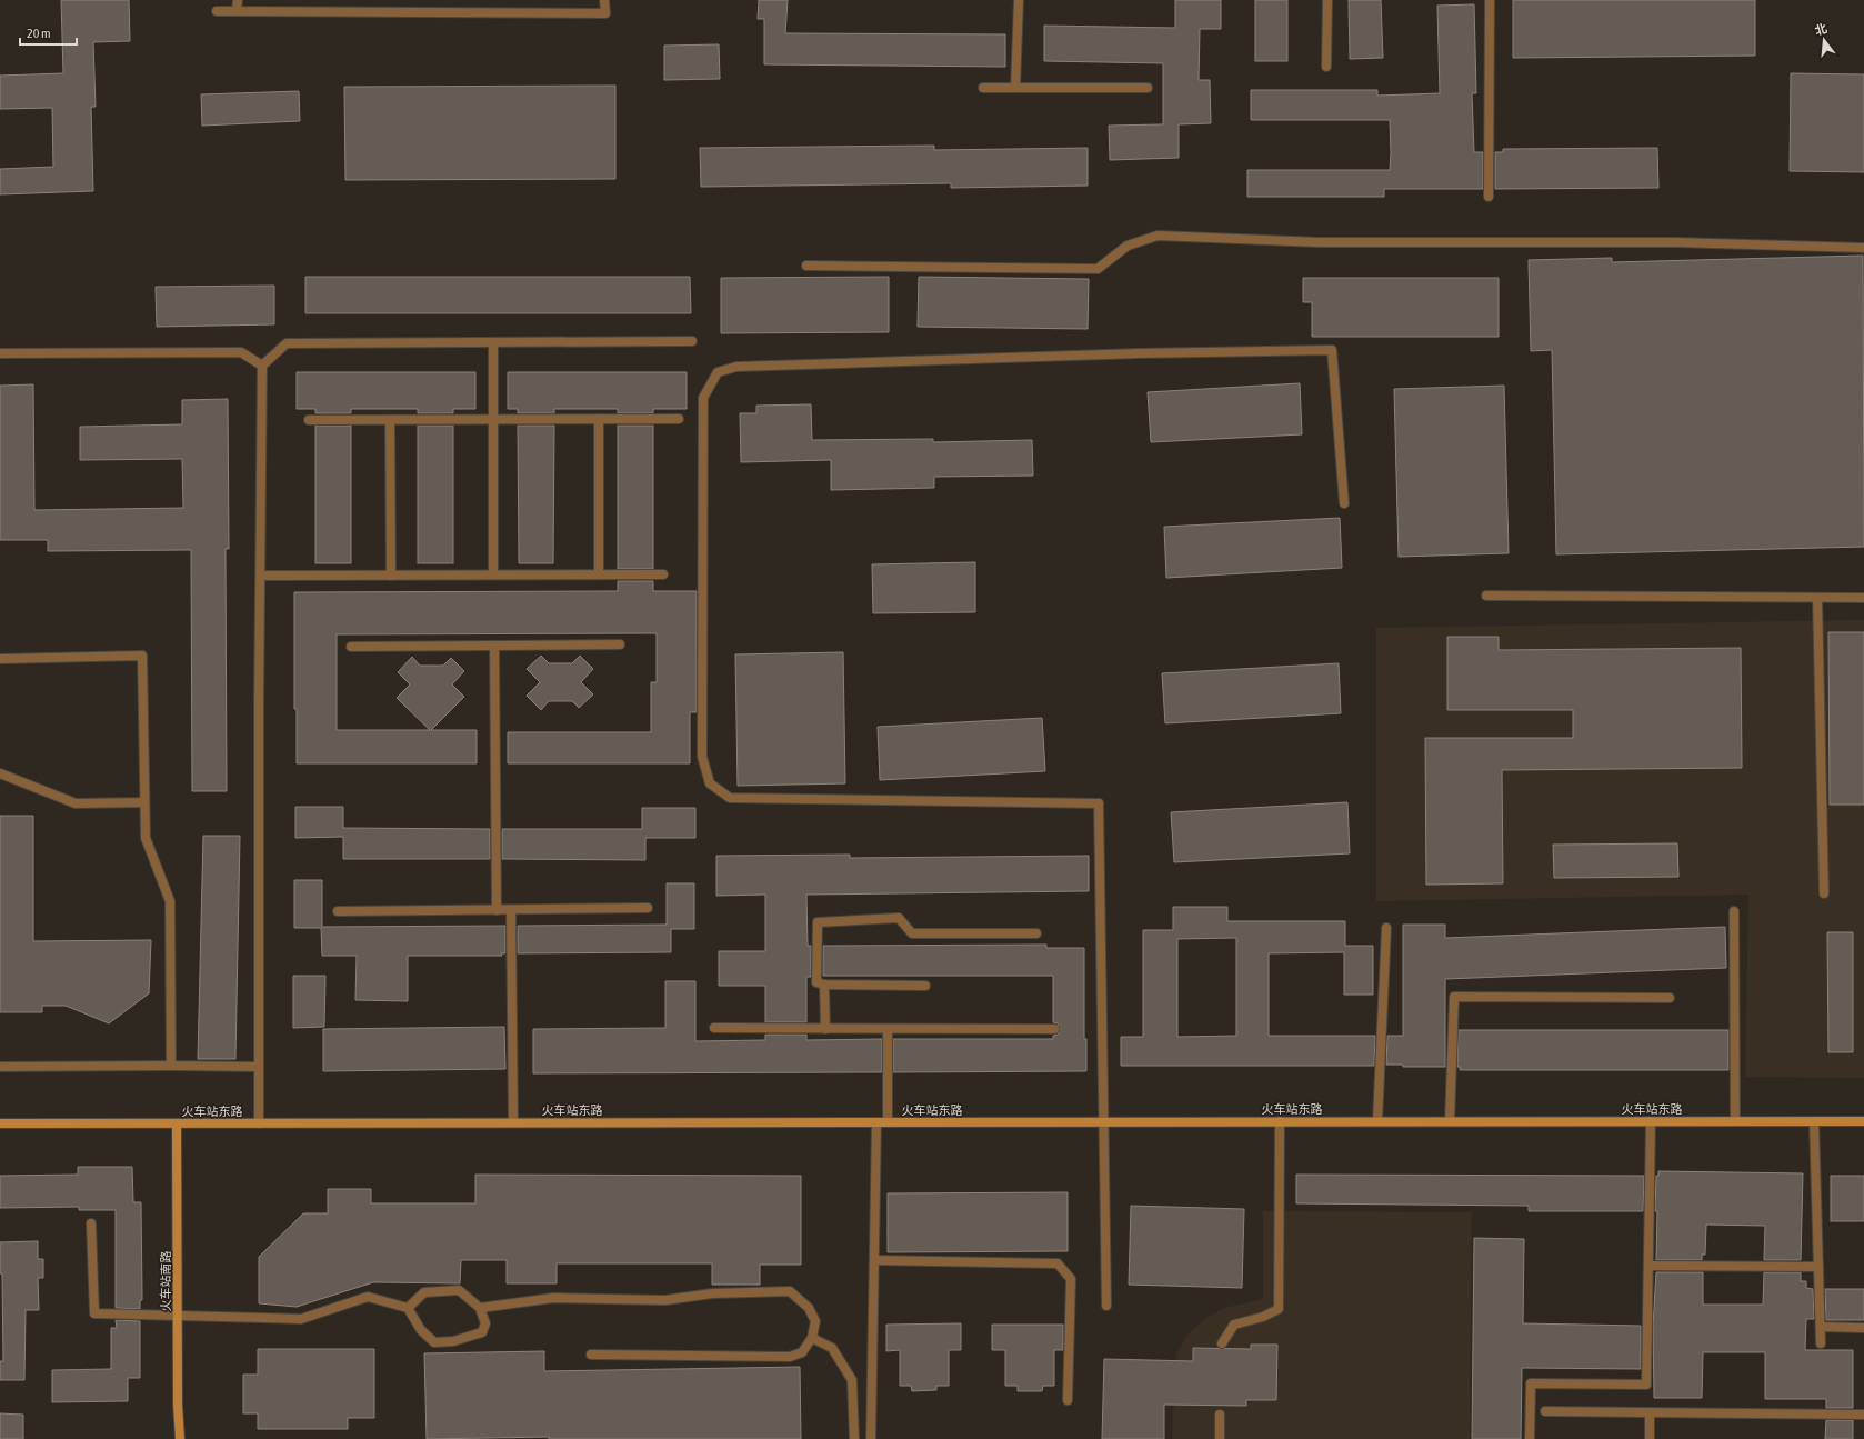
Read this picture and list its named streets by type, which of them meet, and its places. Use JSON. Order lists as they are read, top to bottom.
{
  "streets": {
    "main road": ["火车站东路", "火车站南路"]
  },
  "crossings": [
    ["火车站东路", "火车站南路"]
  ],
  "scale_bar": "20 m",
  "north": "top"
}
